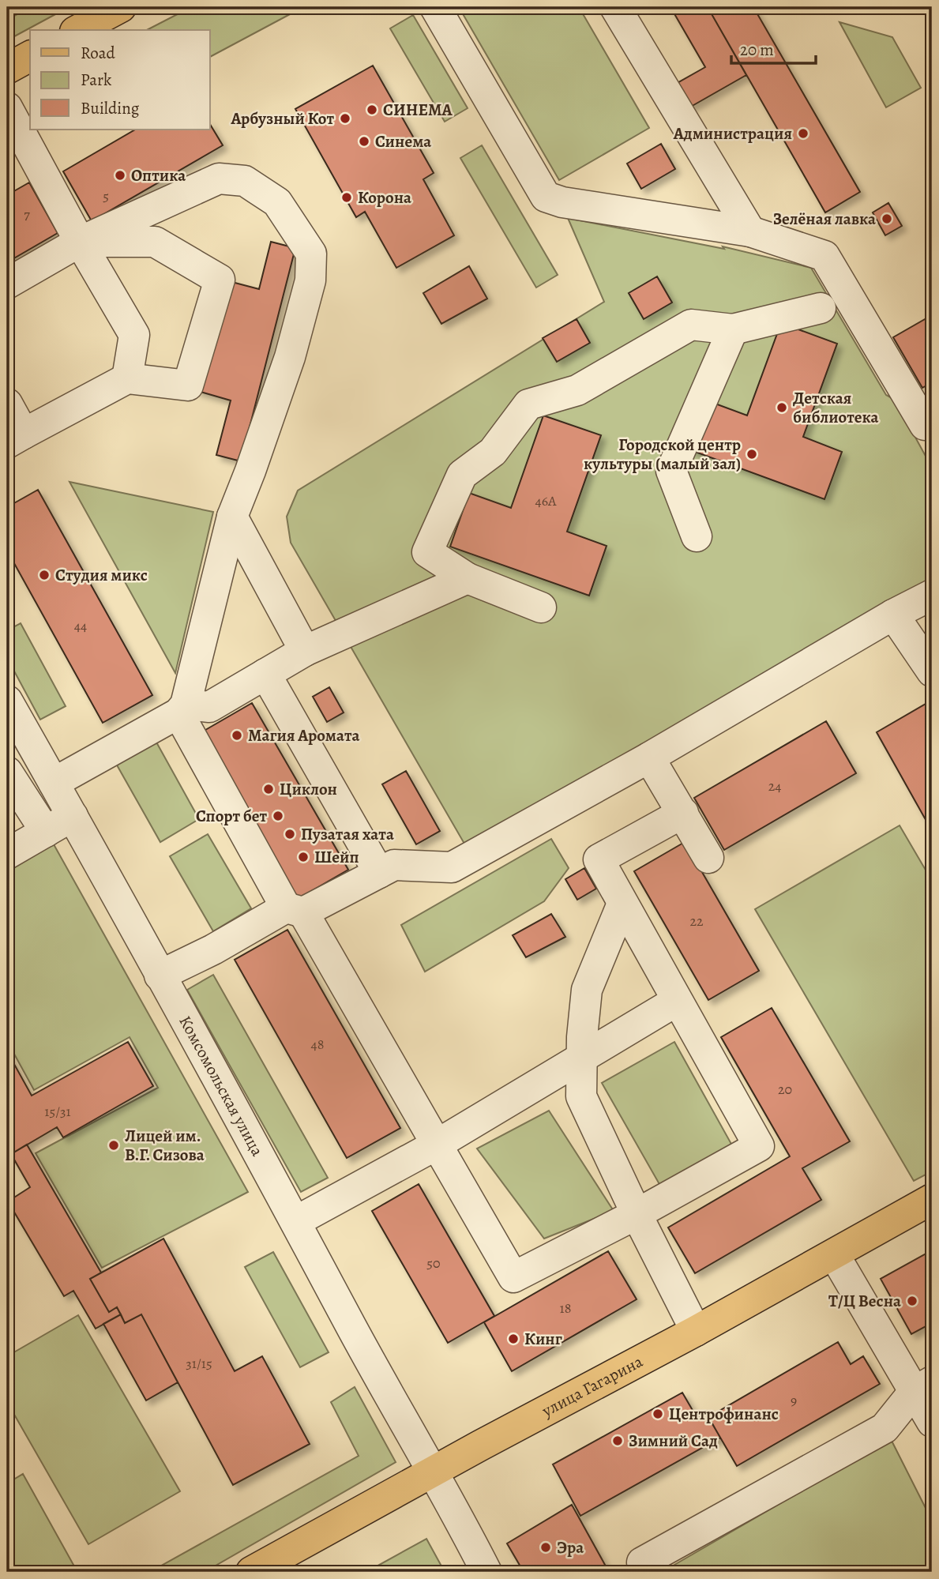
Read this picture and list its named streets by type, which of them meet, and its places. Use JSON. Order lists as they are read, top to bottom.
{
  "streets": {
    "main road": ["улица Гагарина"],
    "street": ["Комсомольская улица"]
  },
  "crossings": [
    ["Комсомольская улица", "улица Гагарина"]
  ],
  "places": [
    "СИНЕМА",
    "Арбузный Кот",
    "Администрация",
    "Синема",
    "Оптика",
    "Корона",
    "Зелёная лавка",
    "Детская библиотека",
    "Городской центр культуры (малый зал)",
    "Студия микс",
    "Магия Аромата",
    "Циклон",
    "Спорт бет",
    "Пузатая хата",
    "Шейп",
    "Лицей им. В.Г. Сизова",
    "Т/Ц Весна",
    "Кинг",
    "Центрофинанс",
    "Зимний Сад",
    "Эра"
  ],
  "house_numbers": [
    "5",
    "7",
    "46А",
    "44",
    "24",
    "22",
    "48",
    "20",
    "15/31",
    "50",
    "18",
    "31/15",
    "9"
  ],
  "legend": ["Road", "Park", "Building"],
  "scale_bar": "20 m"
}
